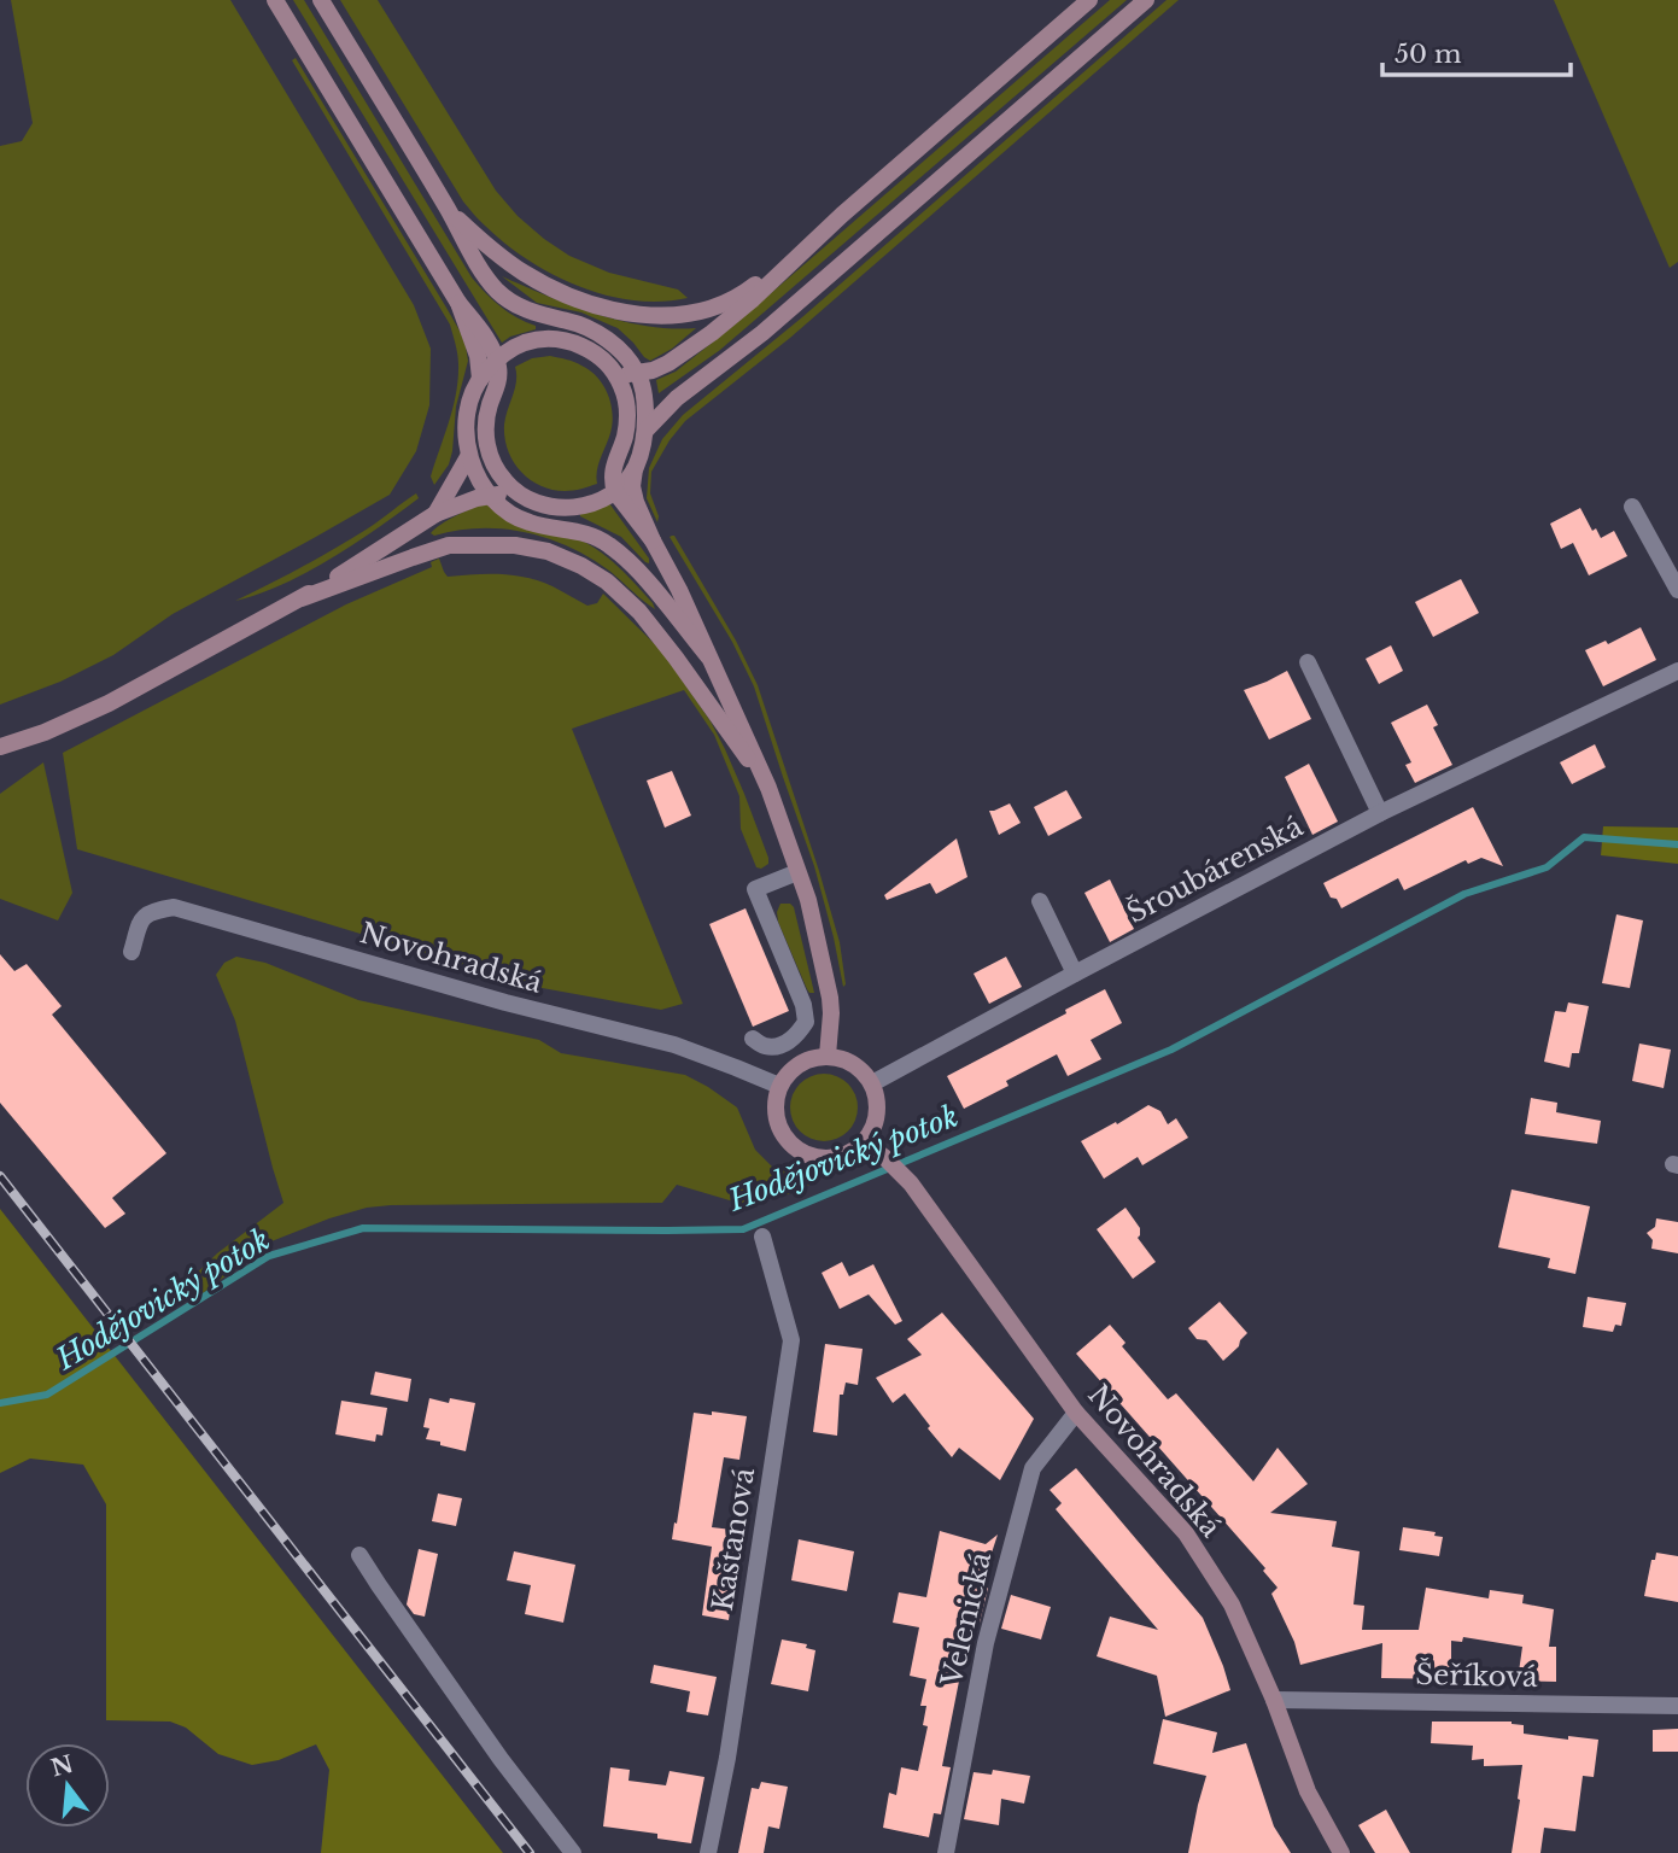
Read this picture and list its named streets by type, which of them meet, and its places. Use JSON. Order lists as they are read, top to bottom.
{
  "streets": {
    "main road": ["Novohradská"],
    "street": [
      "Šroubárenská",
      "Kaštanová",
      "Velenická",
      "Šeříková"
    ]
  },
  "crossings": [
    ["Šroubárenská", "Novohradská"],
    ["Novohradská", "Velenická"],
    ["Novohradská", "Šeříková"]
  ],
  "water": ["Hodějovický potok"],
  "scale_bar": "50 m",
  "north": "top"
}
